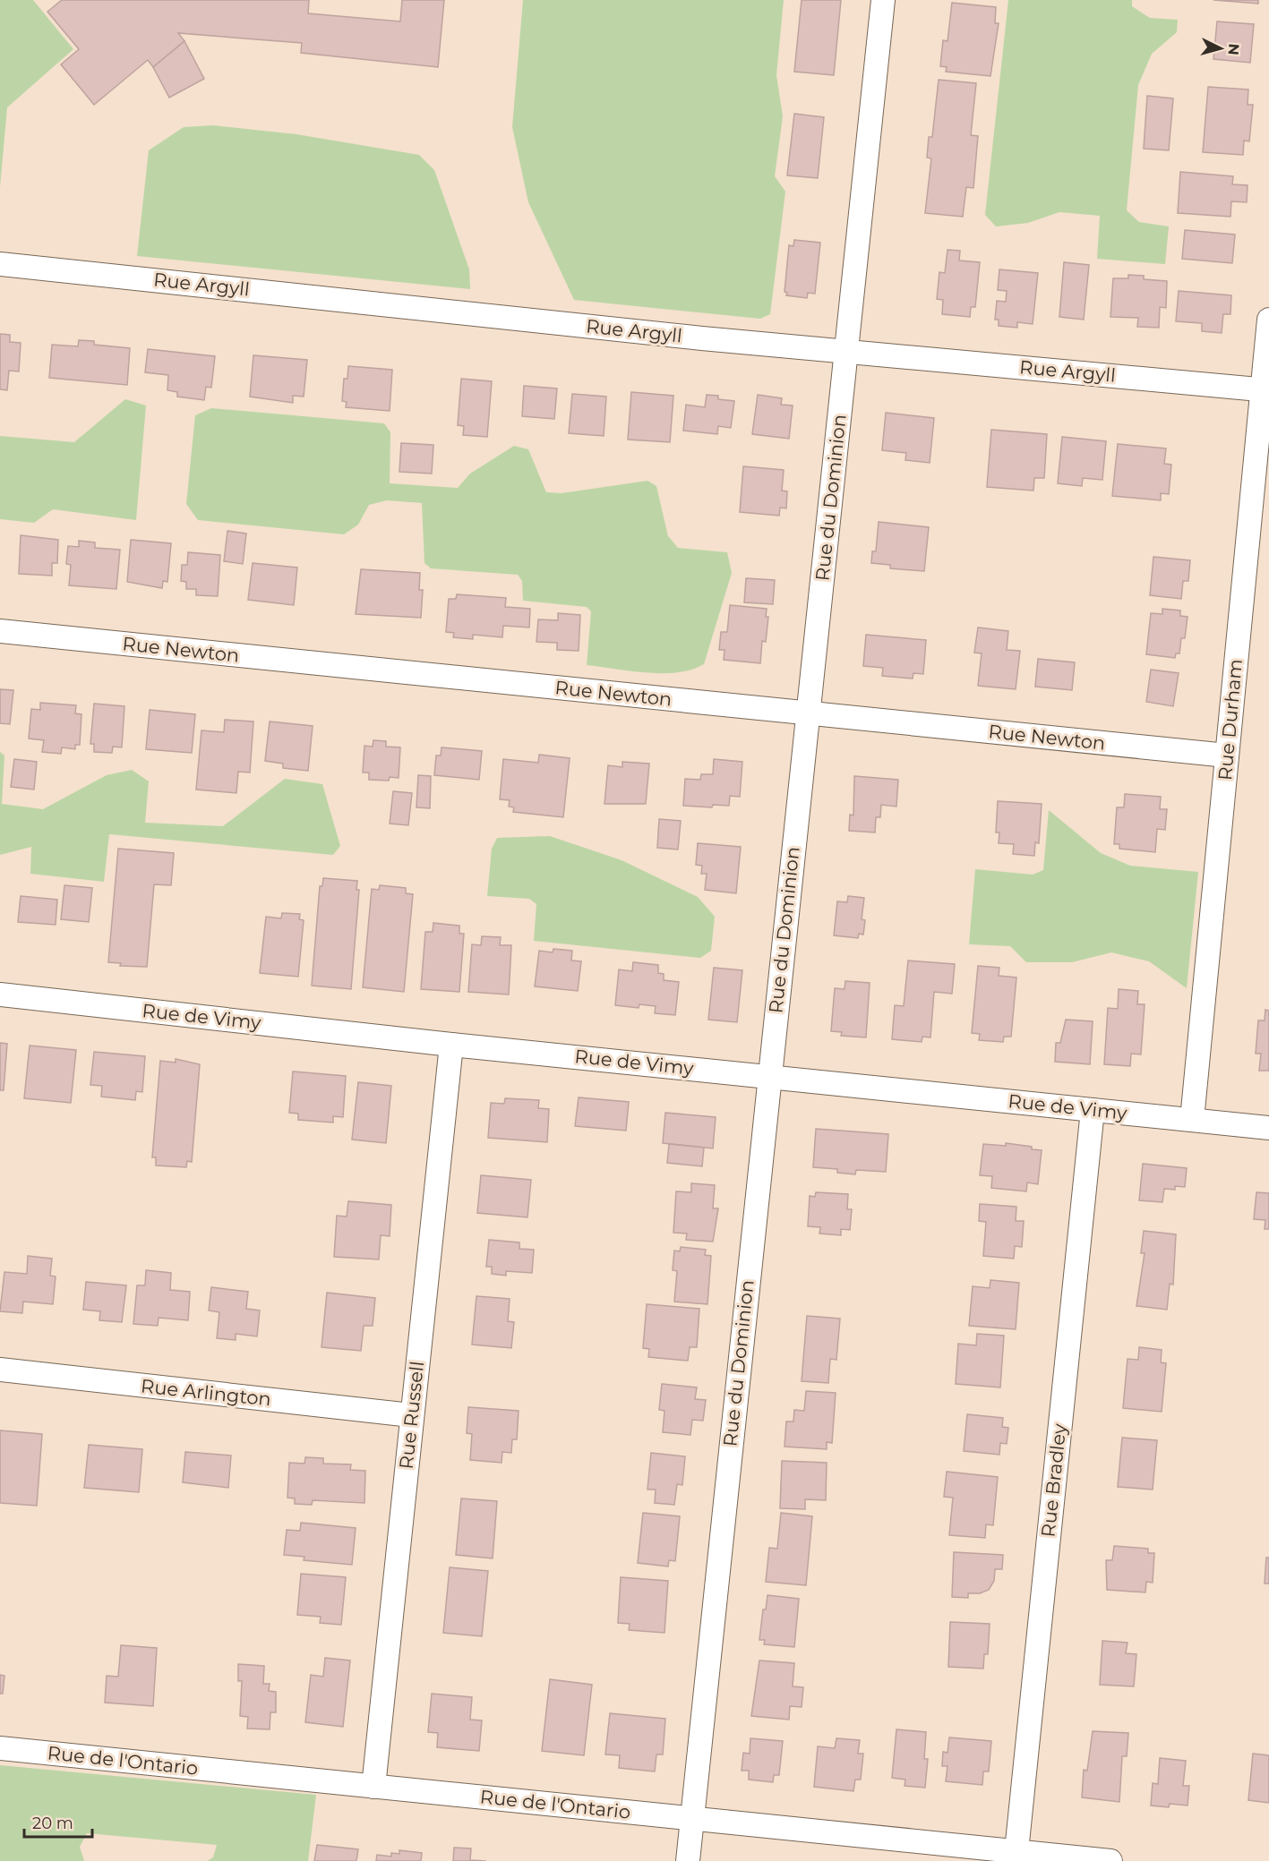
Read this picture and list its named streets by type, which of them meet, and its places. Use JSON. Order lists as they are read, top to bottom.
{
  "streets": {
    "street": [
      "Rue Argyll",
      "Rue du Dominion",
      "Rue Newton",
      "Rue Durham",
      "Rue de Vimy",
      "Rue Arlington",
      "Rue Russell",
      "Rue Bradley",
      "Rue de l'Ontario"
    ]
  },
  "crossings": [
    ["Rue Argyll", "Rue du Dominion"],
    ["Rue Argyll", "Rue Durham"],
    ["Rue du Dominion", "Rue Newton"],
    ["Rue du Dominion", "Rue de Vimy"],
    ["Rue du Dominion", "Rue de l'Ontario"],
    ["Rue Newton", "Rue Durham"],
    ["Rue Durham", "Rue de Vimy"],
    ["Rue de Vimy", "Rue Russell"],
    ["Rue de Vimy", "Rue Bradley"],
    ["Rue Arlington", "Rue Russell"],
    ["Rue Russell", "Rue de l'Ontario"],
    ["Rue Bradley", "Rue de l'Ontario"]
  ],
  "scale_bar": "20 m",
  "north": "right"
}
